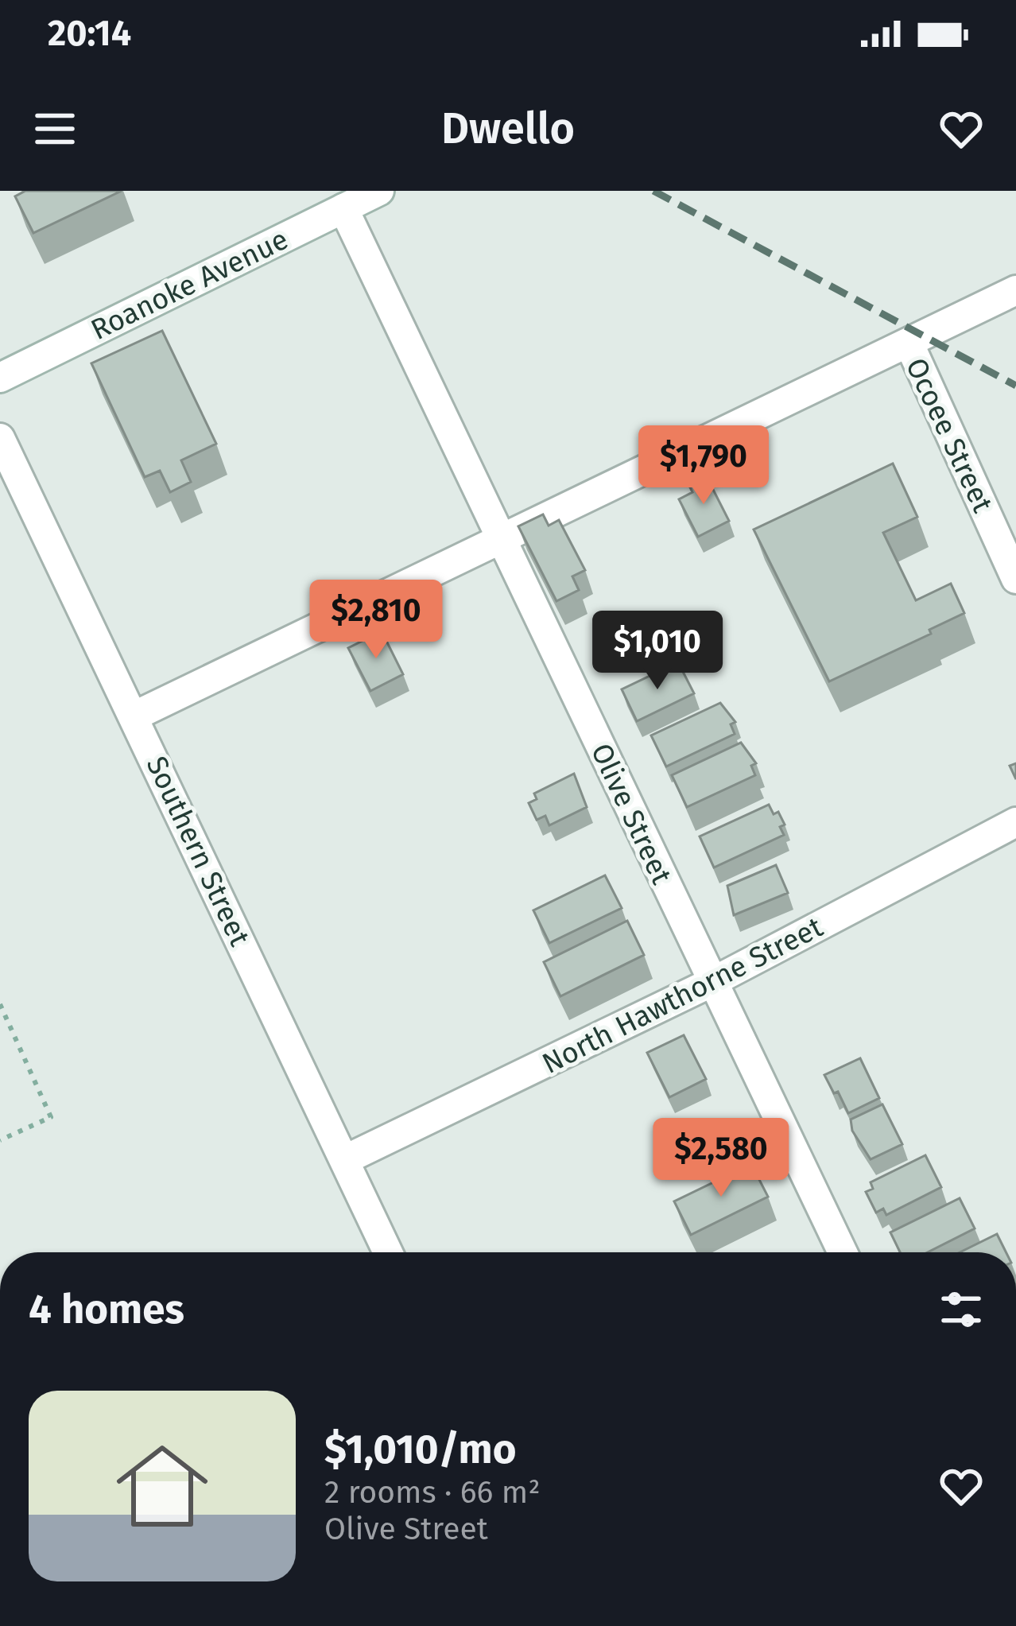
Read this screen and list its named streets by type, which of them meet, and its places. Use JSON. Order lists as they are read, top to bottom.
{
  "streets": {
    "street": [
      "Roanoke Avenue",
      "Ocoee Street",
      "Olive Street",
      "Southern Street",
      "North Hawthorne Street"
    ]
  },
  "crossings": [
    ["Roanoke Avenue", "Olive Street"],
    ["Olive Street", "North Hawthorne Street"],
    ["Southern Street", "North Hawthorne Street"]
  ],
  "page": {
    "status": "20:14",
    "header": "Dwello",
    "price": [
      "$1,790",
      "$2,810",
      "$1,010",
      "$2,580"
    ],
    "heading": "4 homes",
    "list": [
      {
        "name": "$1,010/mo",
        "note": "2 rooms · 66 m² · Olive Street"
      }
    ]
  }
}
